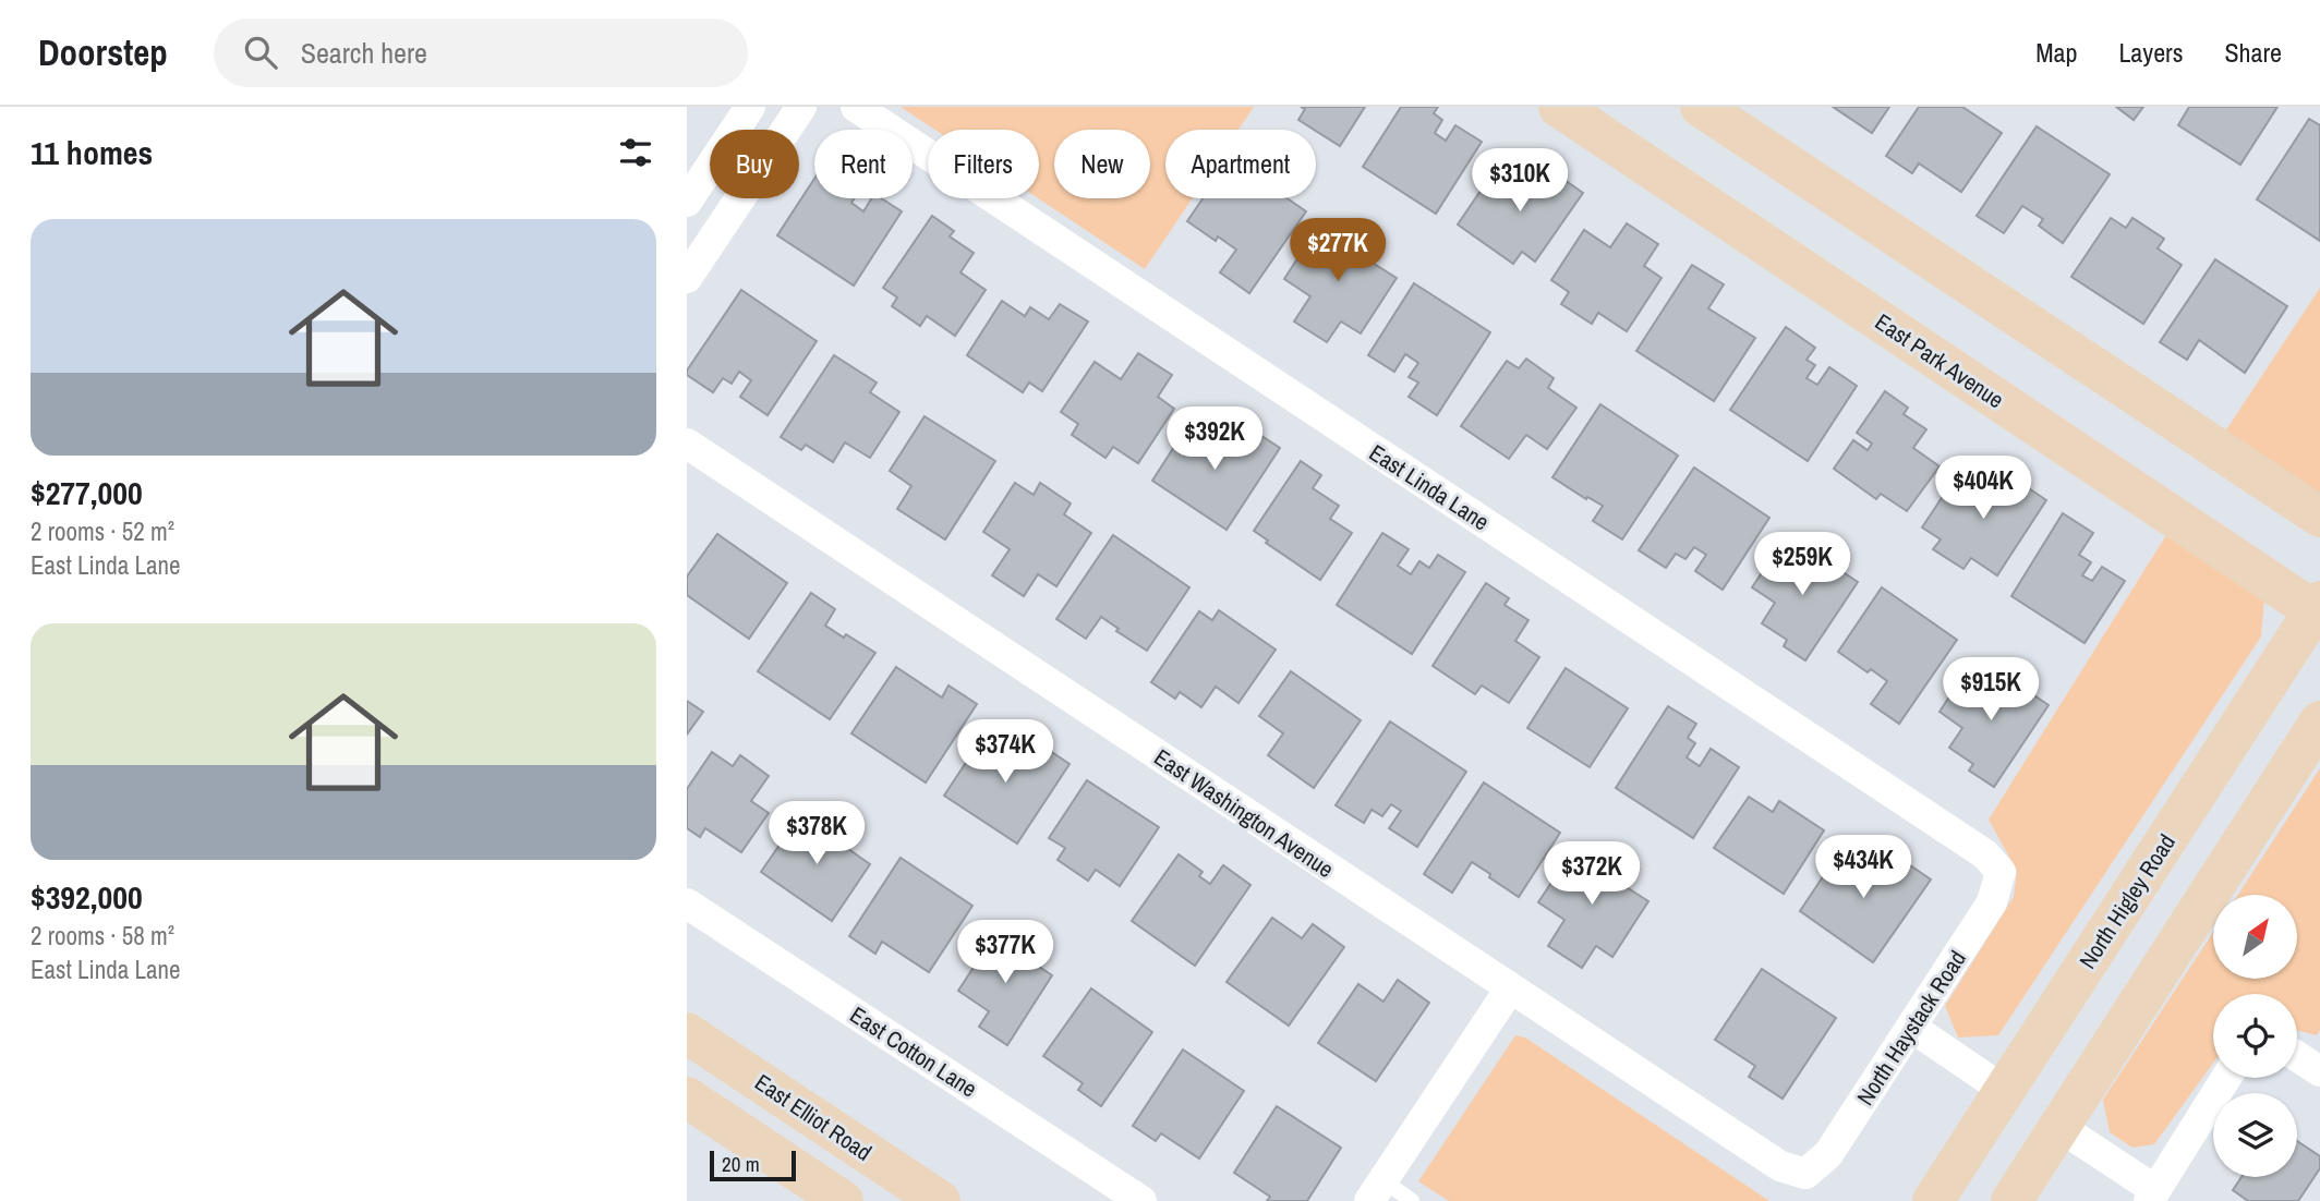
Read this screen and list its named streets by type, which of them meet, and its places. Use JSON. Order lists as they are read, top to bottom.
{
  "streets": {
    "main road": ["East Park Avenue", "North Higley Road", "East Elliot Road"],
    "street": [
      "East Linda Lane",
      "East Washington Avenue",
      "North Haystack Road",
      "East Cotton Lane"
    ]
  },
  "crossings": [
    ["East Park Avenue", "North Higley Road"],
    ["East Linda Lane", "North Haystack Road"],
    ["East Washington Avenue", "North Haystack Road"]
  ],
  "scale_bar": "20 m",
  "north": "top right",
  "page": {
    "header": "Doorstep",
    "search": "Search here",
    "nav": ["Map", "Layers", "Share"],
    "heading": "11 homes",
    "chip": [
      "Buy",
      "Rent",
      "Filters",
      "New",
      "Apartment"
    ],
    "price": [
      "$310K",
      "$277K",
      "$392K",
      "$404K",
      "$259K",
      "$915K",
      "$374K",
      "$378K",
      "$434K",
      "$372K",
      "$377K"
    ],
    "list": [
      {
        "name": "$277,000",
        "note": "2 rooms · 52 m² · East Linda Lane"
      },
      {
        "name": "$392,000",
        "note": "2 rooms · 58 m² · East Linda Lane"
      }
    ],
    "scale": "20 m"
  }
}
